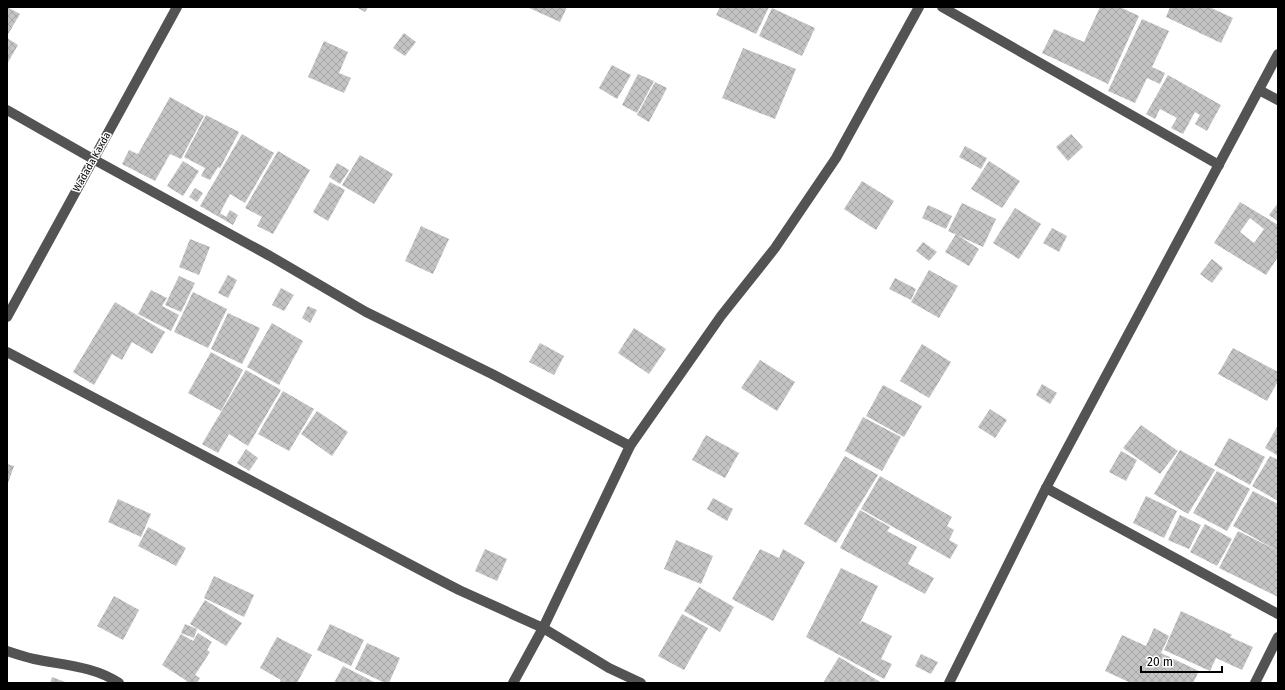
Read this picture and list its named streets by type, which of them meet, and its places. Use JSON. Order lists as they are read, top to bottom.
{
  "streets": {
    "street": ["Wadada Kaxda"]
  },
  "scale_bar": "20 m"
}
